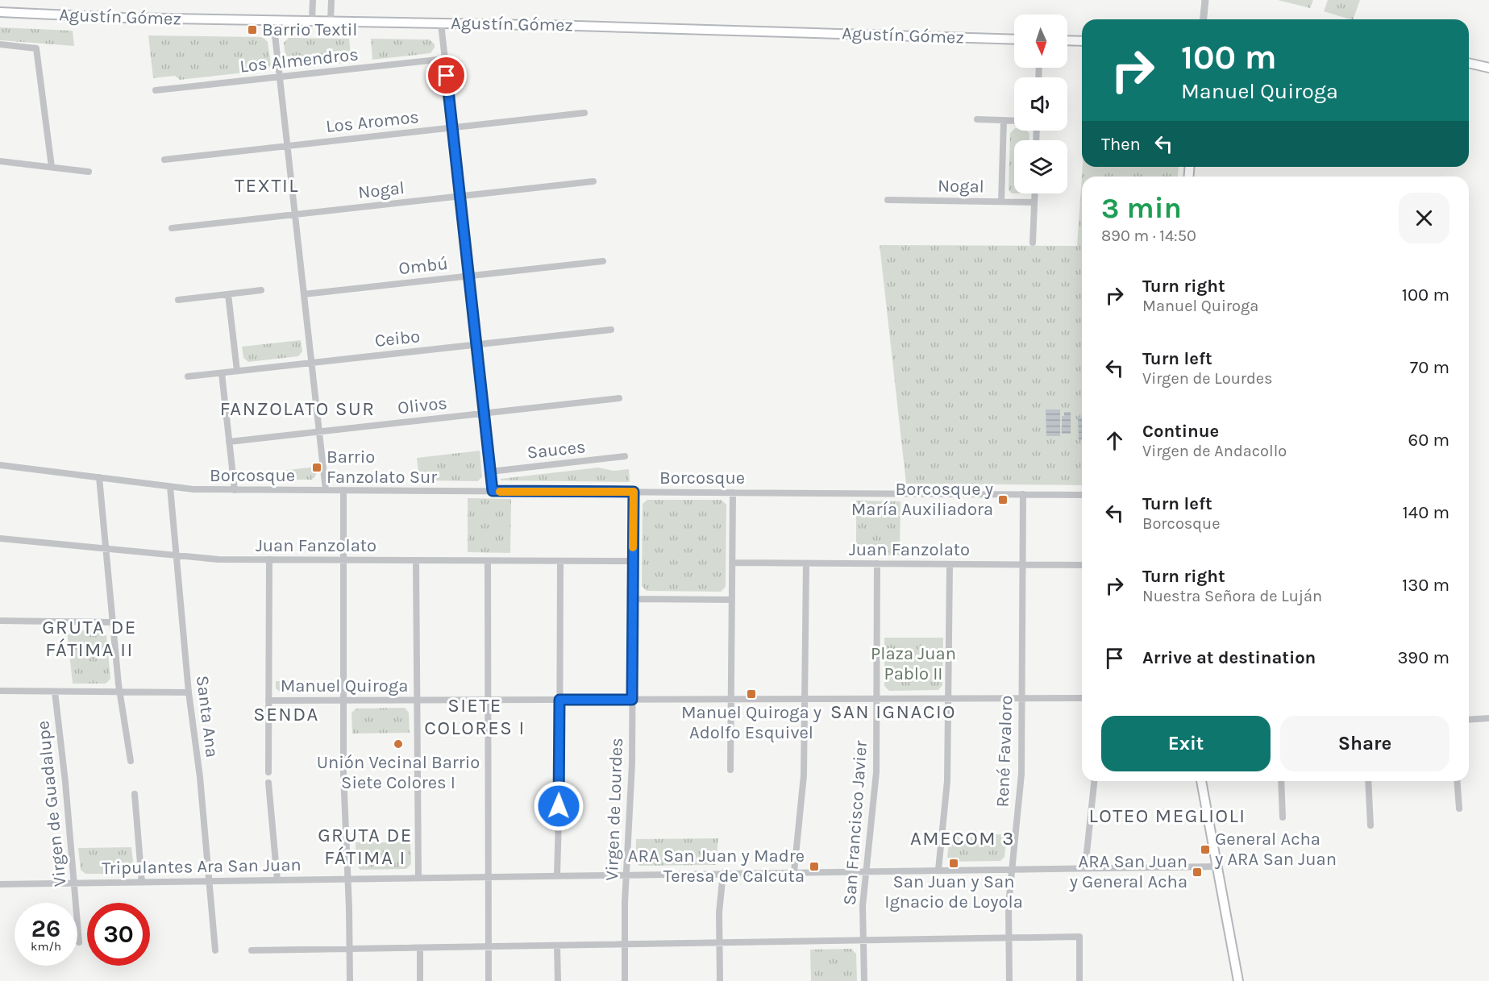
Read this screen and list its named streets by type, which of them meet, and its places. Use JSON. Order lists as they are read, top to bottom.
{
  "streets": {
    "main road": ["Agustín Gómez"],
    "street": [
      "Los Almendros",
      "Los Aromos",
      "Nogal",
      "Ombú",
      "Ceibo",
      "Olivos",
      "Sauces",
      "Borcosque",
      "Juan Fanzolato",
      "Manuel Quiroga",
      "Santa Ana",
      "René Favaloro",
      "Virgen de Guadalupe",
      "Virgen de Lourdes",
      "San Francisco Javier",
      "Tripulantes Ara San Juan"
    ]
  },
  "crossings": [
    ["Borcosque", "Santa Ana"],
    ["Borcosque", "René Favaloro"],
    ["Borcosque", "Virgen de Lourdes"],
    ["Juan Fanzolato", "Santa Ana"],
    ["Juan Fanzolato", "René Favaloro"],
    ["Juan Fanzolato", "Virgen de Lourdes"],
    ["Juan Fanzolato", "San Francisco Javier"],
    ["Manuel Quiroga", "René Favaloro"],
    ["Manuel Quiroga", "Virgen de Lourdes"],
    ["Manuel Quiroga", "San Francisco Javier"],
    ["Santa Ana", "Tripulantes Ara San Juan"],
    ["René Favaloro", "Tripulantes Ara San Juan"],
    ["Virgen de Guadalupe", "Tripulantes Ara San Juan"],
    ["Virgen de Lourdes", "Tripulantes Ara San Juan"],
    ["San Francisco Javier", "Tripulantes Ara San Juan"]
  ],
  "districts": [
    "TEXTIL",
    "FANZOLATO SUR",
    "GRUTA DE FÁTIMA II",
    "SIETE COLORES I",
    "SAN IGNACIO",
    "SENDA",
    "LOTEO MEGLIOLI",
    "GRUTA DE FÁTIMA I",
    "AMECOM 3"
  ],
  "parks": ["Plaza Juan Pablo II"],
  "places": {
    "transit": [
      "Barrio Textil",
      "Barrio Fanzolato Sur",
      "Borcosque y María Auxiliadora",
      "Manuel Quiroga y Adolfo Esquivel",
      "General Acha y ARA San Juan",
      "San Juan y San Ignacio de Loyola",
      "ARA San Juan y Madre Teresa de Calcuta",
      "ARA San Juan y General Acha"
    ],
    "other": ["Unión Vecinal Barrio Siete Colores I"]
  },
  "north": "bottom",
  "page": {
    "turn": ["100 m", "Manuel Quiroga"],
    "then": "Then",
    "heading": ["3 min", "890 m · 14:50"],
    "list": [
      {
        "name": "Turn right",
        "note": "Manuel Quiroga",
        "value": "100 m"
      },
      {
        "name": "Turn left",
        "note": "Virgen de Lourdes",
        "value": "70 m"
      },
      {
        "name": "Continue",
        "note": "Virgen de Andacollo",
        "value": "60 m"
      },
      {
        "name": "Turn left",
        "note": "Borcosque",
        "value": "140 m"
      },
      {
        "name": "Turn right",
        "note": "Nuestra Señora de Luján",
        "value": "130 m"
      },
      {
        "name": "Arrive at destination",
        "value": "390 m"
      }
    ],
    "buttons": ["Exit", "Share"],
    "speed": "26 km/h",
    "limit": "30"
  }
}
